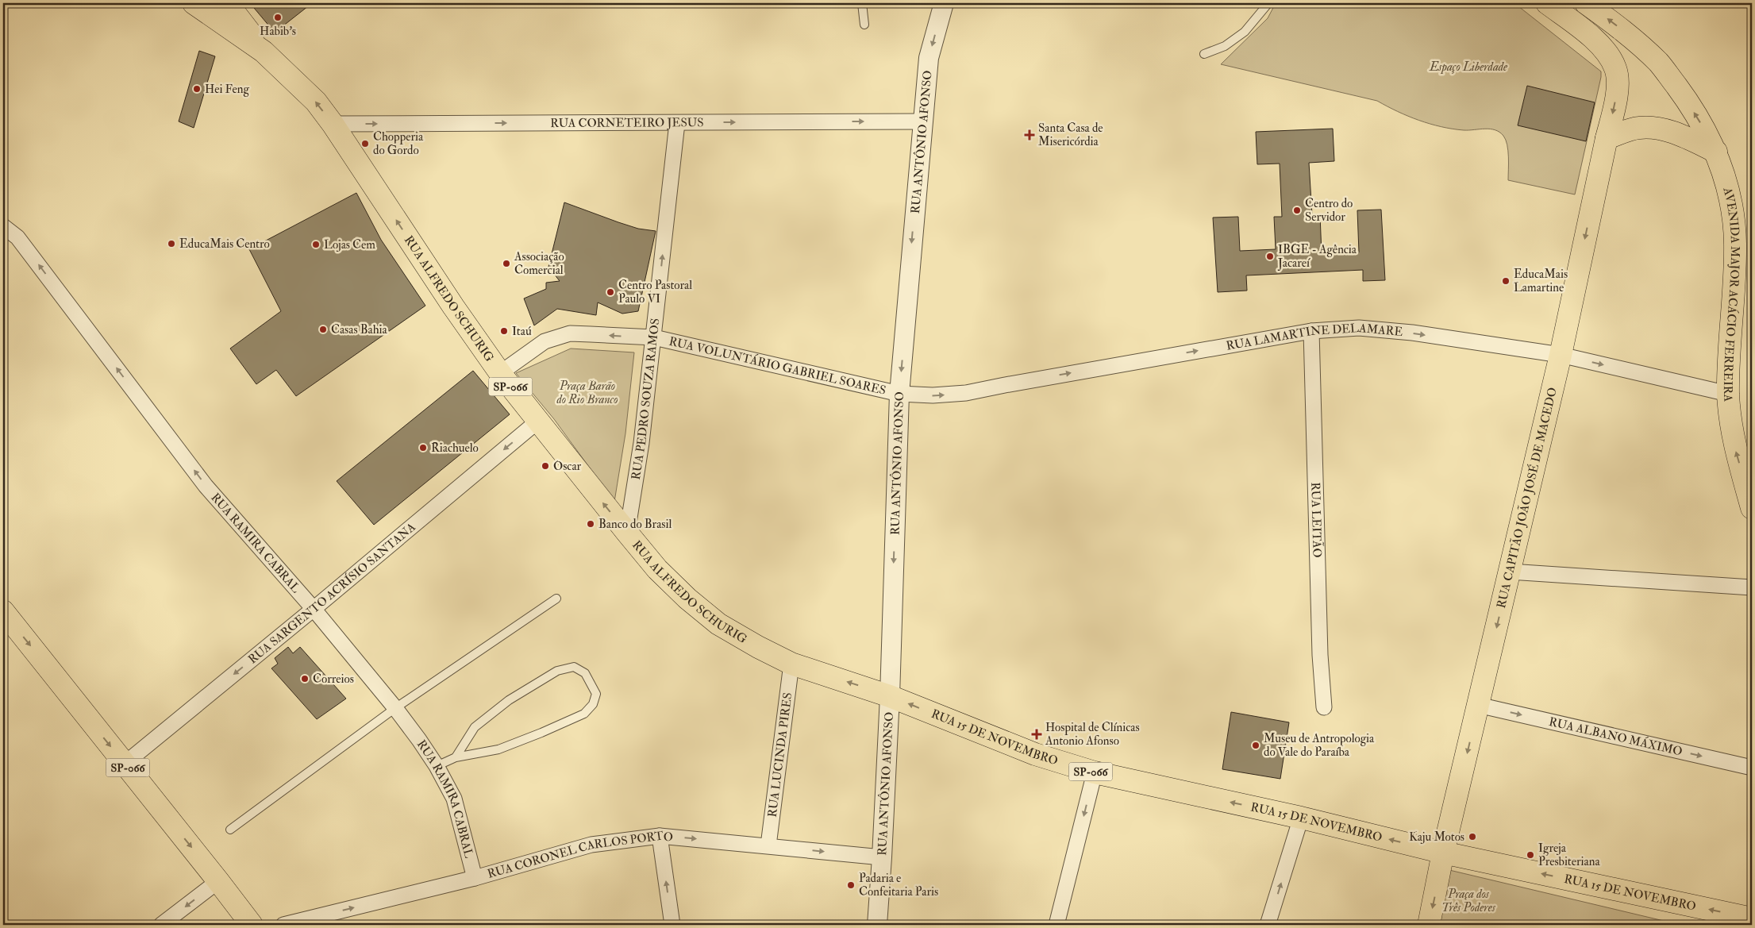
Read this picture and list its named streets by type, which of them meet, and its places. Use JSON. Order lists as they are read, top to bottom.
{
  "streets": {
    "main road": [
      "AVENIDA MAJOR ACÁCIO FERREIRA",
      "RUA ALFREDO SCHURIG",
      "SP-066",
      "RUA CAPITÃO JOÃO JOSÉ DE MACEDO",
      "RUA 15 DE NOVEMBRO"
    ],
    "street": [
      "RUA CORNETEIRO JESUS",
      "RUA ANTÔNIO AFONSO",
      "RUA LAMARTINE DELAMARE",
      "RUA VOLUNTÁRIO GABRIEL SOARES",
      "RUA PEDRO SOUZA RAMOS",
      "RUA LEITÃO",
      "RUA RAMIRA CABRAL",
      "RUA SARGENTO ACRÍSIO SANTANA",
      "RUA ALBANO MÁXIMO",
      "RUA LUCINDA PIRES",
      "RUA CORONEL CARLOS PORTO"
    ]
  },
  "crossings": [
    ["RUA CORNETEIRO JESUS", "RUA ANTÔNIO AFONSO"],
    ["RUA CORNETEIRO JESUS", "RUA ALFREDO SCHURIG"],
    ["RUA CORNETEIRO JESUS", "RUA PEDRO SOUZA RAMOS"],
    ["RUA ANTÔNIO AFONSO", "RUA ALFREDO SCHURIG"],
    ["RUA ANTÔNIO AFONSO", "RUA LAMARTINE DELAMARE"],
    ["RUA ANTÔNIO AFONSO", "RUA VOLUNTÁRIO GABRIEL SOARES"],
    ["RUA ANTÔNIO AFONSO", "RUA 15 DE NOVEMBRO"],
    ["RUA ANTÔNIO AFONSO", "RUA CORONEL CARLOS PORTO"],
    ["AVENIDA MAJOR ACÁCIO FERREIRA", "RUA LAMARTINE DELAMARE"],
    ["RUA ALFREDO SCHURIG", "RUA PEDRO SOUZA RAMOS"],
    ["RUA ALFREDO SCHURIG", "RUA SARGENTO ACRÍSIO SANTANA"],
    ["RUA ALFREDO SCHURIG", "RUA 15 DE NOVEMBRO"],
    ["RUA ALFREDO SCHURIG", "RUA LUCINDA PIRES"],
    ["RUA LAMARTINE DELAMARE", "RUA VOLUNTÁRIO GABRIEL SOARES"],
    ["RUA LAMARTINE DELAMARE", "RUA CAPITÃO JOÃO JOSÉ DE MACEDO"],
    ["RUA LAMARTINE DELAMARE", "RUA LEITÃO"],
    ["RUA VOLUNTÁRIO GABRIEL SOARES", "RUA PEDRO SOUZA RAMOS"],
    ["SP-066", "RUA SARGENTO ACRÍSIO SANTANA"],
    ["RUA CAPITÃO JOÃO JOSÉ DE MACEDO", "RUA ALBANO MÁXIMO"],
    ["RUA CAPITÃO JOÃO JOSÉ DE MACEDO", "RUA 15 DE NOVEMBRO"],
    ["RUA RAMIRA CABRAL", "RUA SARGENTO ACRÍSIO SANTANA"],
    ["RUA RAMIRA CABRAL", "RUA CORONEL CARLOS PORTO"],
    ["RUA LUCINDA PIRES", "RUA CORONEL CARLOS PORTO"]
  ],
  "one_way": [
    "RUA CORNETEIRO JESUS",
    "RUA ANTÔNIO AFONSO",
    "AVENIDA MAJOR ACÁCIO FERREIRA",
    "RUA ALFREDO SCHURIG",
    "RUA LAMARTINE DELAMARE",
    "RUA PEDRO SOUZA RAMOS",
    "RUA CAPITÃO JOÃO JOSÉ DE MACEDO",
    "RUA RAMIRA CABRAL",
    "RUA SARGENTO ACRÍSIO SANTANA",
    "RUA ALBANO MÁXIMO",
    "RUA 15 DE NOVEMBRO",
    "RUA CORONEL CARLOS PORTO"
  ],
  "parks": ["Espaço Liberdade", "Praça Barão do Rio Branco", "Praça dos Três Poderes"],
  "places": {
    "other": [
      "Habib's",
      "Hei Feng",
      "Chopperia do Gordo",
      "Centro do Servidor",
      "EducaMais Centro",
      "Lojas Cem",
      "IBGE - Agência Jacareí",
      "Associação Comercial",
      "EducaMais Lamartine",
      "Centro Pastoral Paulo VI",
      "Casas Bahia",
      "Itaú",
      "Riachuelo",
      "Oscar",
      "Banco do Brasil",
      "Correios",
      "Museu de Antropologia do Vale do Paraíba",
      "Kaju Motos",
      "Igreja Presbiteriana",
      "Padaria e Confeitaria Paris"
    ],
    "health": ["Santa Casa de Misericórdia", "Hospital de Clínicas Antonio Afonso"]
  }
}
